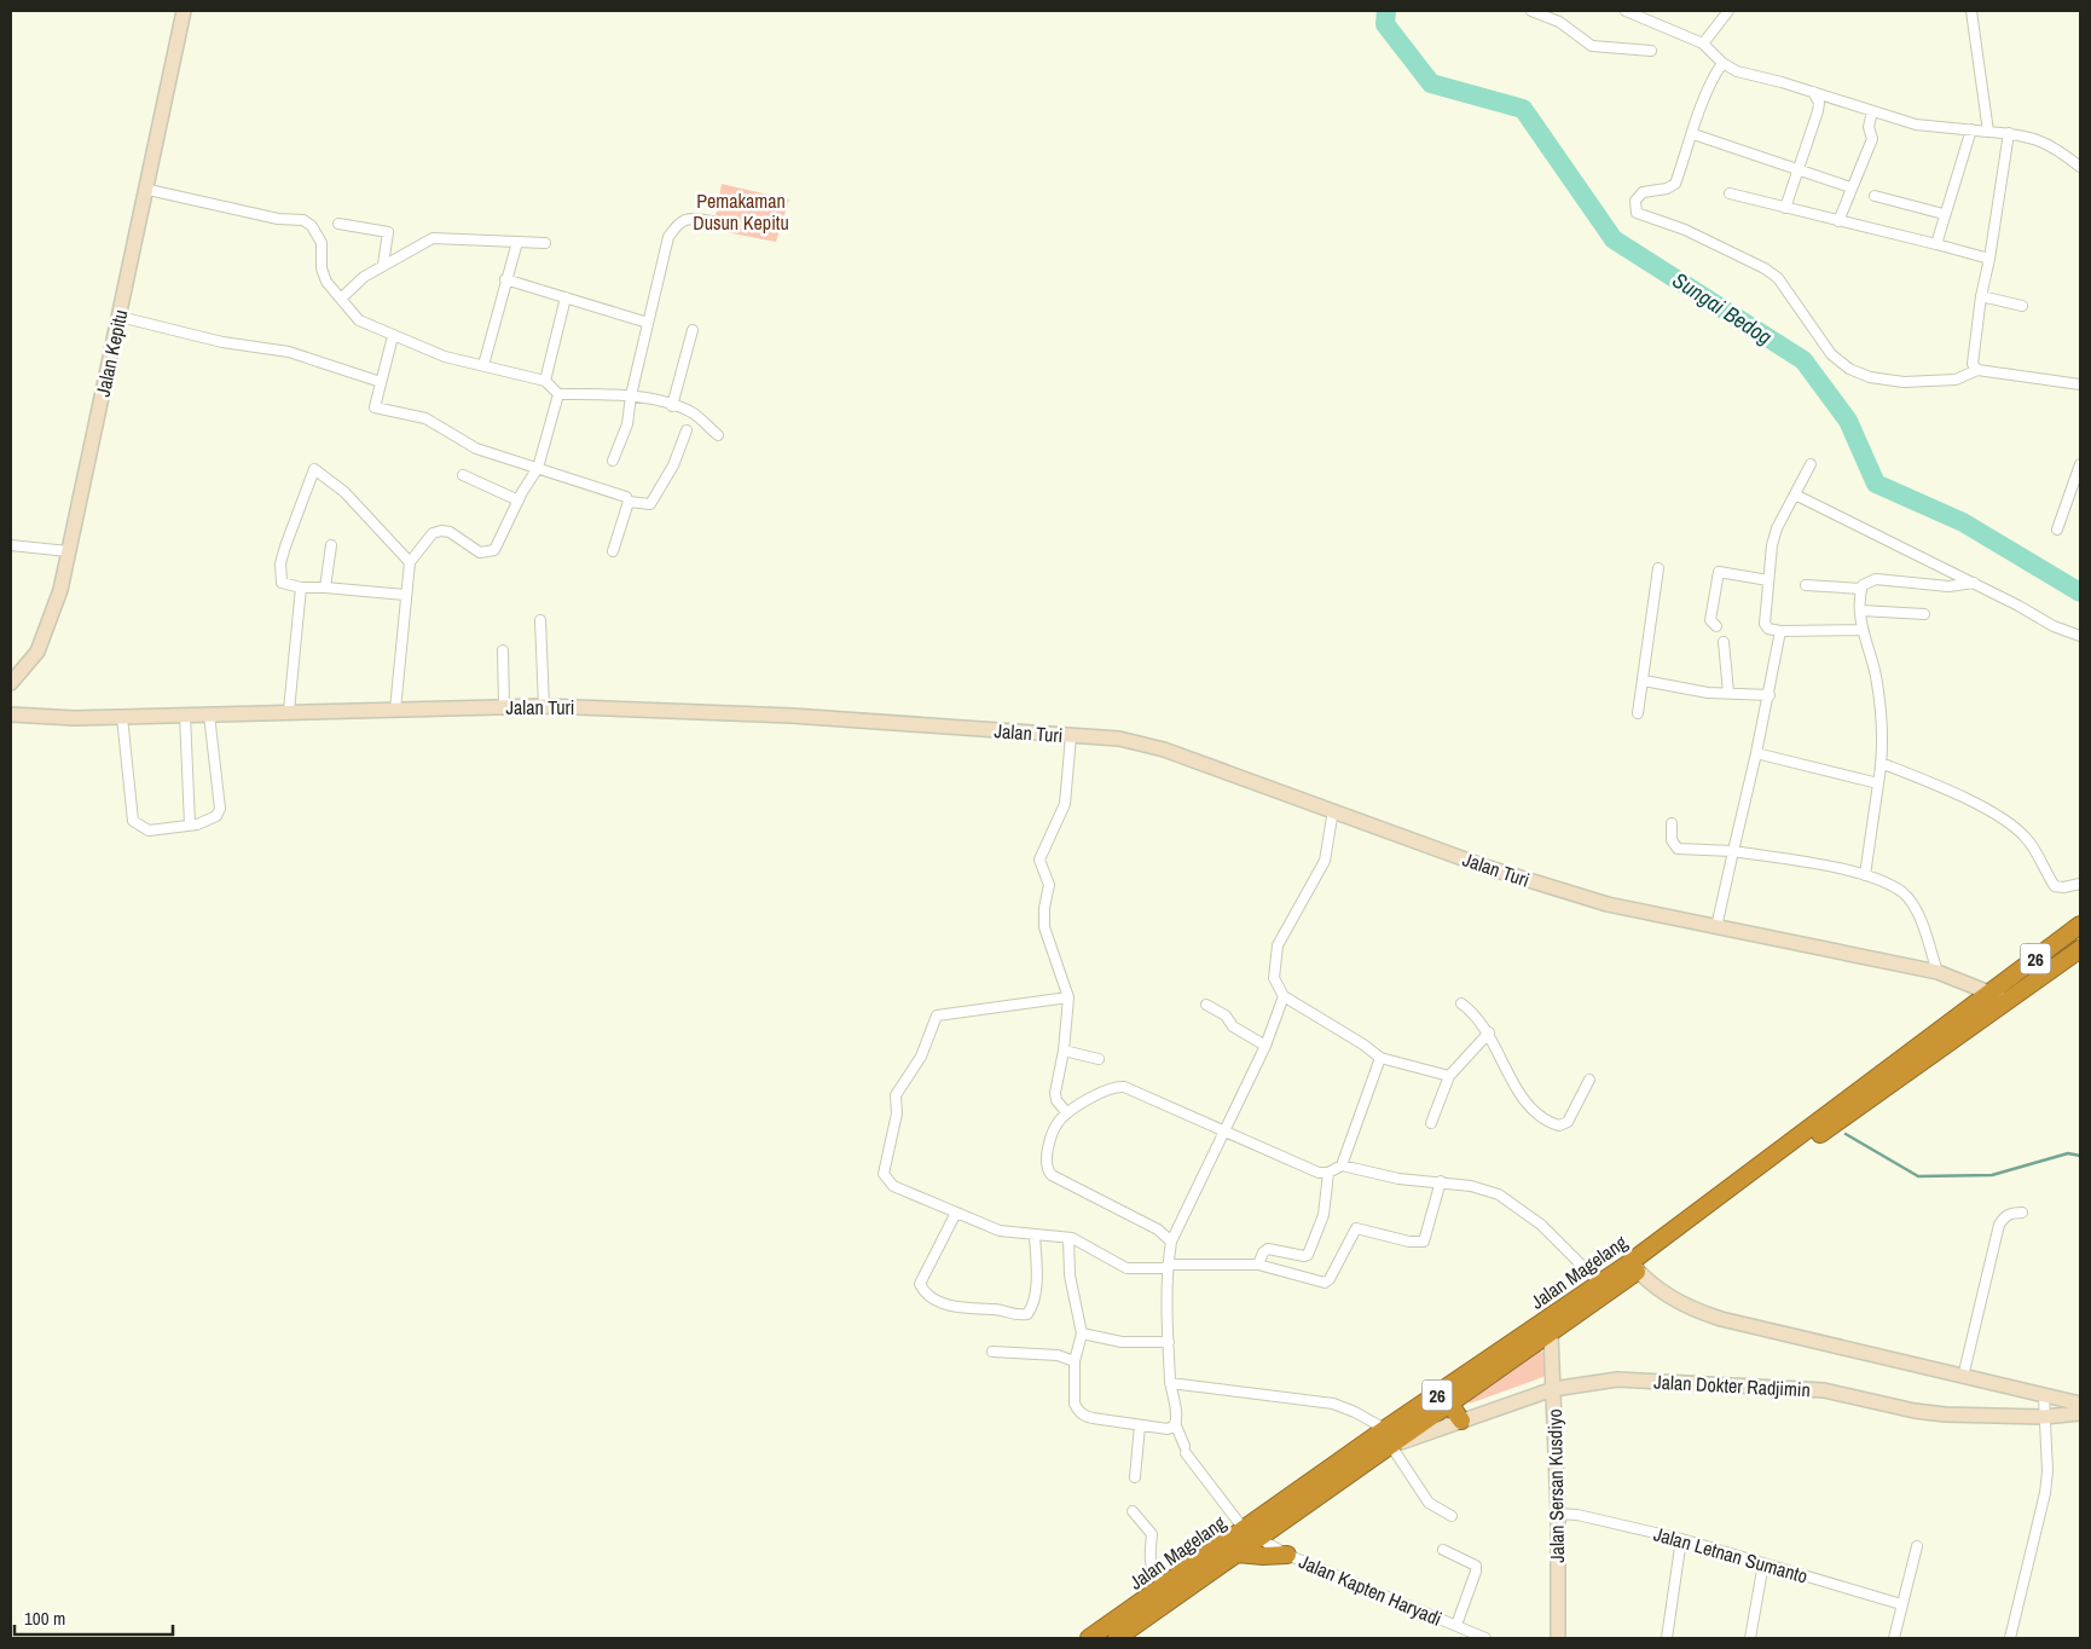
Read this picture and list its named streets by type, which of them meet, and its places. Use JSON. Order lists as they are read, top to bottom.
{
  "streets": {
    "highway": ["26", "Jalan Magelang"],
    "main road": [
      "Jalan Kepitu",
      "Jalan Turi",
      "Jalan Dokter Radjimin",
      "Jalan Sersan Kusdiyo"
    ],
    "street": ["Jalan Letnan Sumanto", "Jalan Kapten Haryadi"]
  },
  "crossings": [
    ["Jalan Turi", "Jalan Magelang"],
    ["Jalan Magelang", "Jalan Dokter Radjimin"],
    ["Jalan Magelang", "Jalan Sersan Kusdiyo"],
    ["Jalan Magelang", "Jalan Kapten Haryadi"],
    ["Jalan Dokter Radjimin", "Jalan Sersan Kusdiyo"],
    ["Jalan Sersan Kusdiyo", "Jalan Letnan Sumanto"]
  ],
  "water": ["Sungai Bedog"],
  "parks": ["Pemakaman Dusun Kepitu"],
  "scale_bar": "100 m"
}
